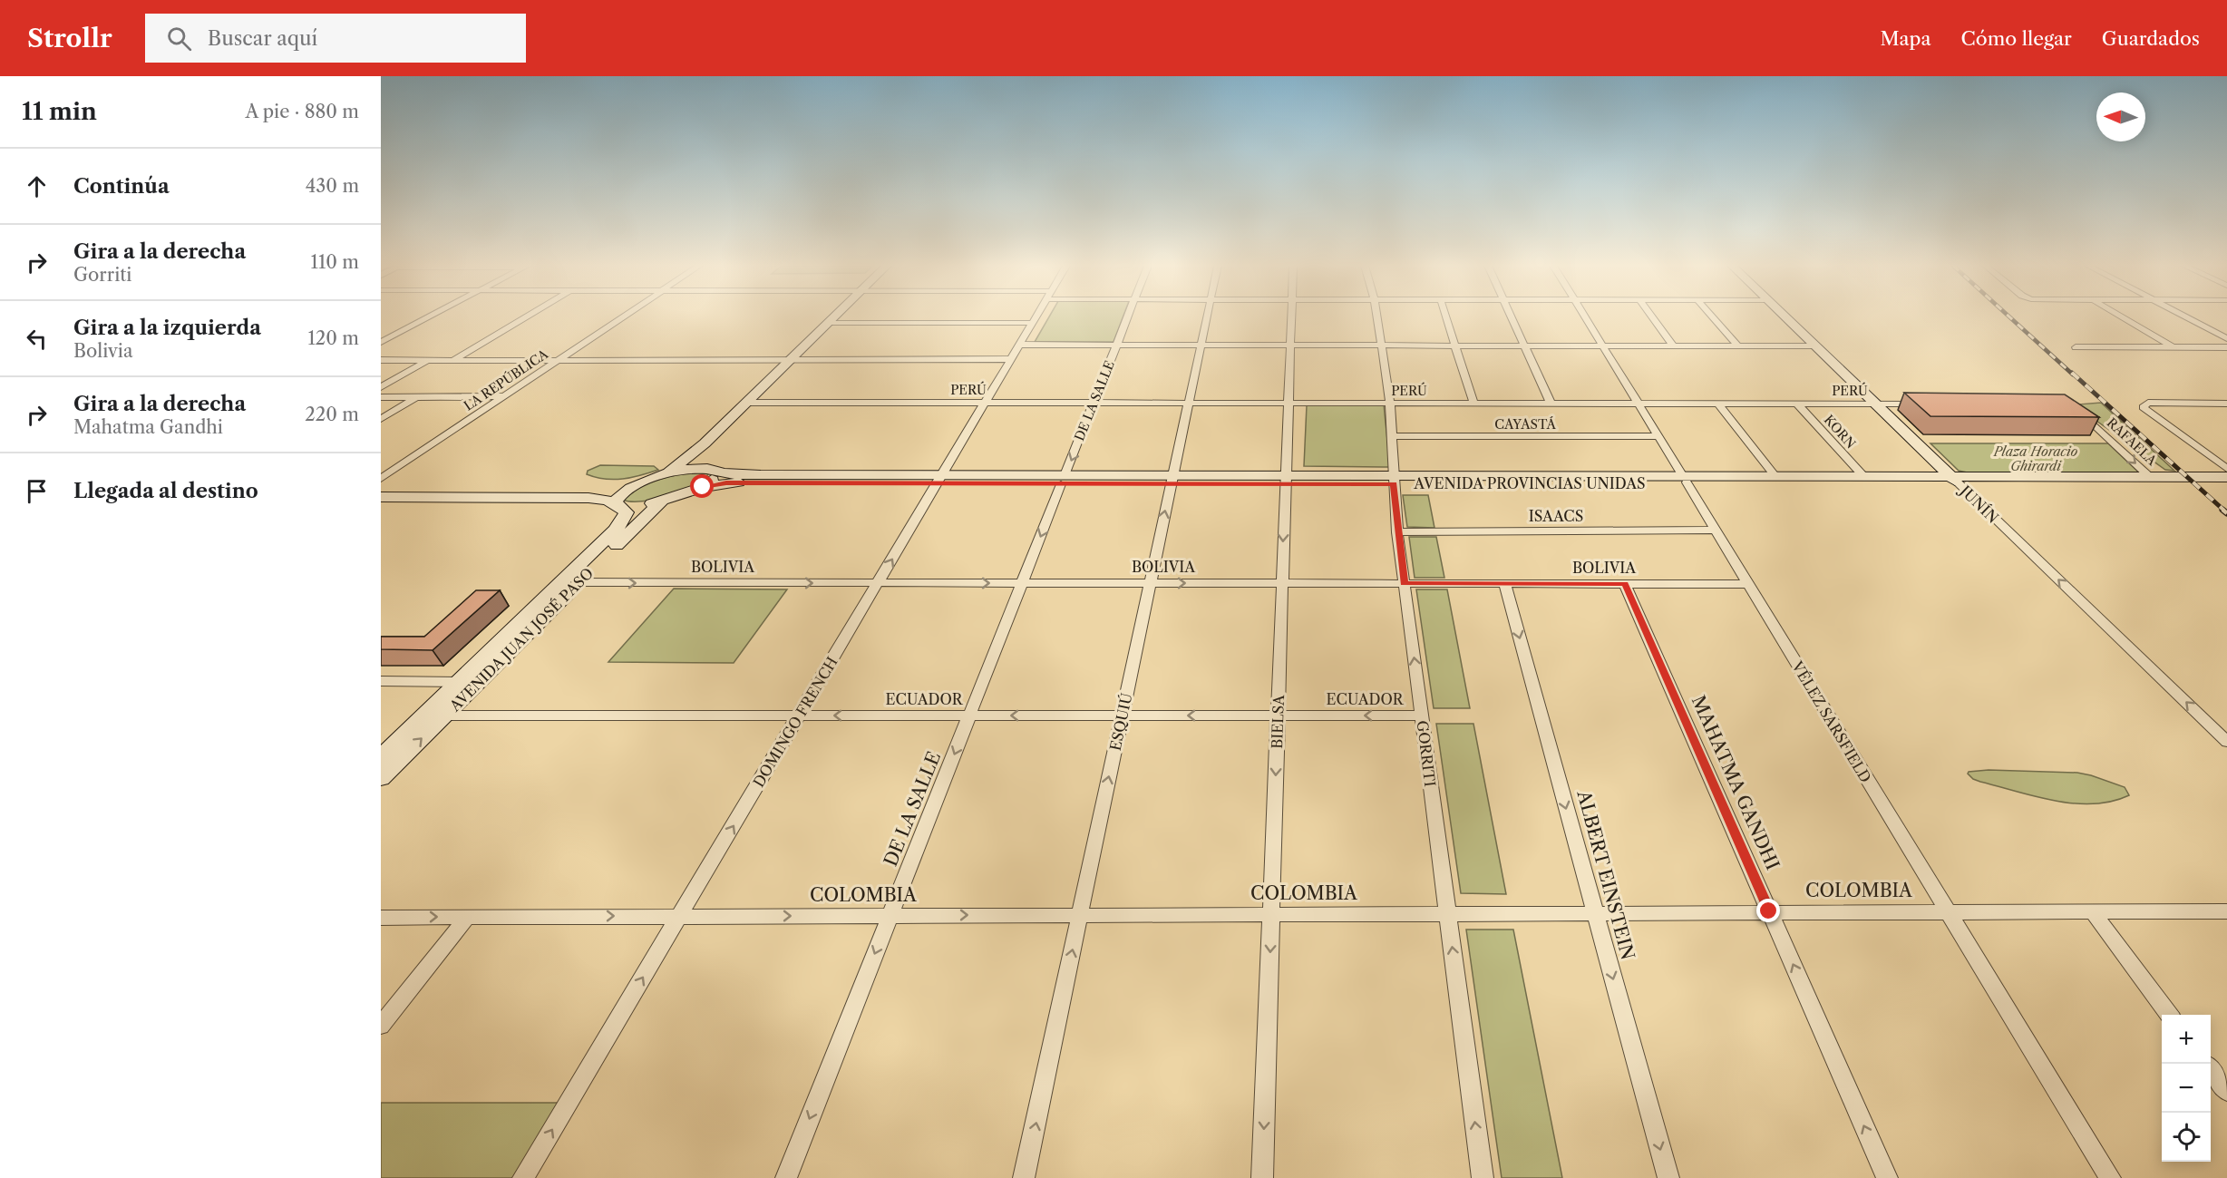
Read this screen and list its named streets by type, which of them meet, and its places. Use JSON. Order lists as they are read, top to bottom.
{
  "streets": {
    "main road": ["AVENIDA PROVINCIAS UNIDAS", "JUNÍN", "AVENIDA JUAN JOSÉ PASO"],
    "street": [
      "LA REPÚBLICA",
      "PERÚ",
      "DE LA SALLE",
      "CAYASTÁ",
      "KORN",
      "RAFAELA",
      "ISAACS",
      "BOLIVIA",
      "ECUADOR",
      "DOMINGO FRENCH",
      "ESQUIÚ",
      "BIELSA",
      "VÉLEZ SARSFIELD",
      "GORRITI",
      "MAHATMA GANDHI",
      "ALBERT EINSTEIN",
      "COLOMBIA"
    ]
  },
  "crossings": [
    ["PERÚ", "DE LA SALLE"],
    ["PERÚ", "KORN"],
    ["PERÚ", "JUNÍN"],
    ["PERÚ", "DOMINGO FRENCH"],
    ["PERÚ", "ESQUIÚ"],
    ["PERÚ", "BIELSA"],
    ["PERÚ", "VÉLEZ SARSFIELD"],
    ["PERÚ", "GORRITI"],
    ["DE LA SALLE", "AVENIDA PROVINCIAS UNIDAS"],
    ["DE LA SALLE", "BOLIVIA"],
    ["DE LA SALLE", "ECUADOR"],
    ["DE LA SALLE", "COLOMBIA"],
    ["CAYASTÁ", "VÉLEZ SARSFIELD"],
    ["CAYASTÁ", "GORRITI"],
    ["KORN", "AVENIDA PROVINCIAS UNIDAS"],
    ["RAFAELA", "AVENIDA PROVINCIAS UNIDAS"],
    ["AVENIDA PROVINCIAS UNIDAS", "JUNÍN"],
    ["AVENIDA PROVINCIAS UNIDAS", "AVENIDA JUAN JOSÉ PASO"],
    ["AVENIDA PROVINCIAS UNIDAS", "DOMINGO FRENCH"],
    ["AVENIDA PROVINCIAS UNIDAS", "ESQUIÚ"],
    ["AVENIDA PROVINCIAS UNIDAS", "BIELSA"],
    ["AVENIDA PROVINCIAS UNIDAS", "VÉLEZ SARSFIELD"],
    ["AVENIDA PROVINCIAS UNIDAS", "GORRITI"],
    ["ISAACS", "VÉLEZ SARSFIELD"],
    ["ISAACS", "GORRITI"],
    ["BOLIVIA", "AVENIDA JUAN JOSÉ PASO"],
    ["BOLIVIA", "DOMINGO FRENCH"],
    ["BOLIVIA", "ESQUIÚ"],
    ["BOLIVIA", "BIELSA"],
    ["BOLIVIA", "VÉLEZ SARSFIELD"],
    ["BOLIVIA", "GORRITI"],
    ["BOLIVIA", "MAHATMA GANDHI"],
    ["BOLIVIA", "ALBERT EINSTEIN"],
    ["AVENIDA JUAN JOSÉ PASO", "ECUADOR"],
    ["ECUADOR", "DOMINGO FRENCH"],
    ["ECUADOR", "ESQUIÚ"],
    ["ECUADOR", "BIELSA"],
    ["ECUADOR", "GORRITI"],
    ["DOMINGO FRENCH", "COLOMBIA"],
    ["ESQUIÚ", "COLOMBIA"],
    ["BIELSA", "COLOMBIA"],
    ["VÉLEZ SARSFIELD", "COLOMBIA"],
    ["GORRITI", "COLOMBIA"],
    ["MAHATMA GANDHI", "COLOMBIA"],
    ["ALBERT EINSTEIN", "COLOMBIA"]
  ],
  "one_way": [
    "DE LA SALLE",
    "RAFAELA",
    "JUNÍN",
    "BOLIVIA",
    "ECUADOR",
    "DOMINGO FRENCH",
    "ESQUIÚ",
    "BIELSA",
    "GORRITI",
    "MAHATMA GANDHI",
    "ALBERT EINSTEIN",
    "COLOMBIA"
  ],
  "parks": ["Plaza Horacio Ghirardi"],
  "north": "left",
  "page": {
    "header": "Strollr",
    "search": "Buscar aquí",
    "nav": ["Mapa", "Cómo llegar", "Guardados"],
    "heading": ["11 min", "A pie · 880 m"],
    "list": [
      ["Continúa", "430 m"],
      ["Gira a la derecha", "Gorriti", "110 m"],
      ["Gira a la izquierda", "Bolivia", "120 m"],
      ["Gira a la derecha", "Mahatma Gandhi", "220 m"],
      "Llegada al destino"
    ],
    "map_buttons": ["+", "−"]
  }
}
